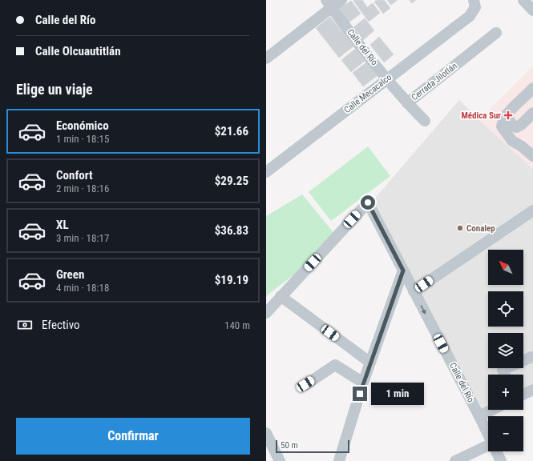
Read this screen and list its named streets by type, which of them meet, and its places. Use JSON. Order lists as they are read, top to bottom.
{
  "streets": {
    "street": ["Calle del Río", "Cerrada Jilotlán", "Calle Mecacalco"]
  },
  "crossings": [
    ["Calle del Río", "Cerrada Jilotlán"],
    ["Calle del Río", "Calle Mecacalco"]
  ],
  "places": {
    "health": ["Médica Sur"],
    "other": ["Conalep"]
  },
  "scale_bar": "50 m",
  "north": "top left",
  "page": {
    "banner": ["Calle del Río", "Calle Olcuautitlán"],
    "heading": "Elige un viaje",
    "list": [
      {
        "name": "Económico",
        "note": "1 min · 18:15",
        "value": "$21.66"
      },
      {
        "name": "Confort",
        "note": "2 min · 18:16",
        "value": "$29.25"
      },
      {
        "name": "XL",
        "note": "3 min · 18:17",
        "value": "$36.83"
      },
      {
        "name": "Green",
        "note": "4 min · 18:18",
        "value": "$19.19"
      }
    ],
    "map_buttons": ["+", "−"],
    "pay": ["Efectivo", "140 m"],
    "bubble": "1 min",
    "buttons": "Confirmar",
    "scale": "50 m"
  }
}
